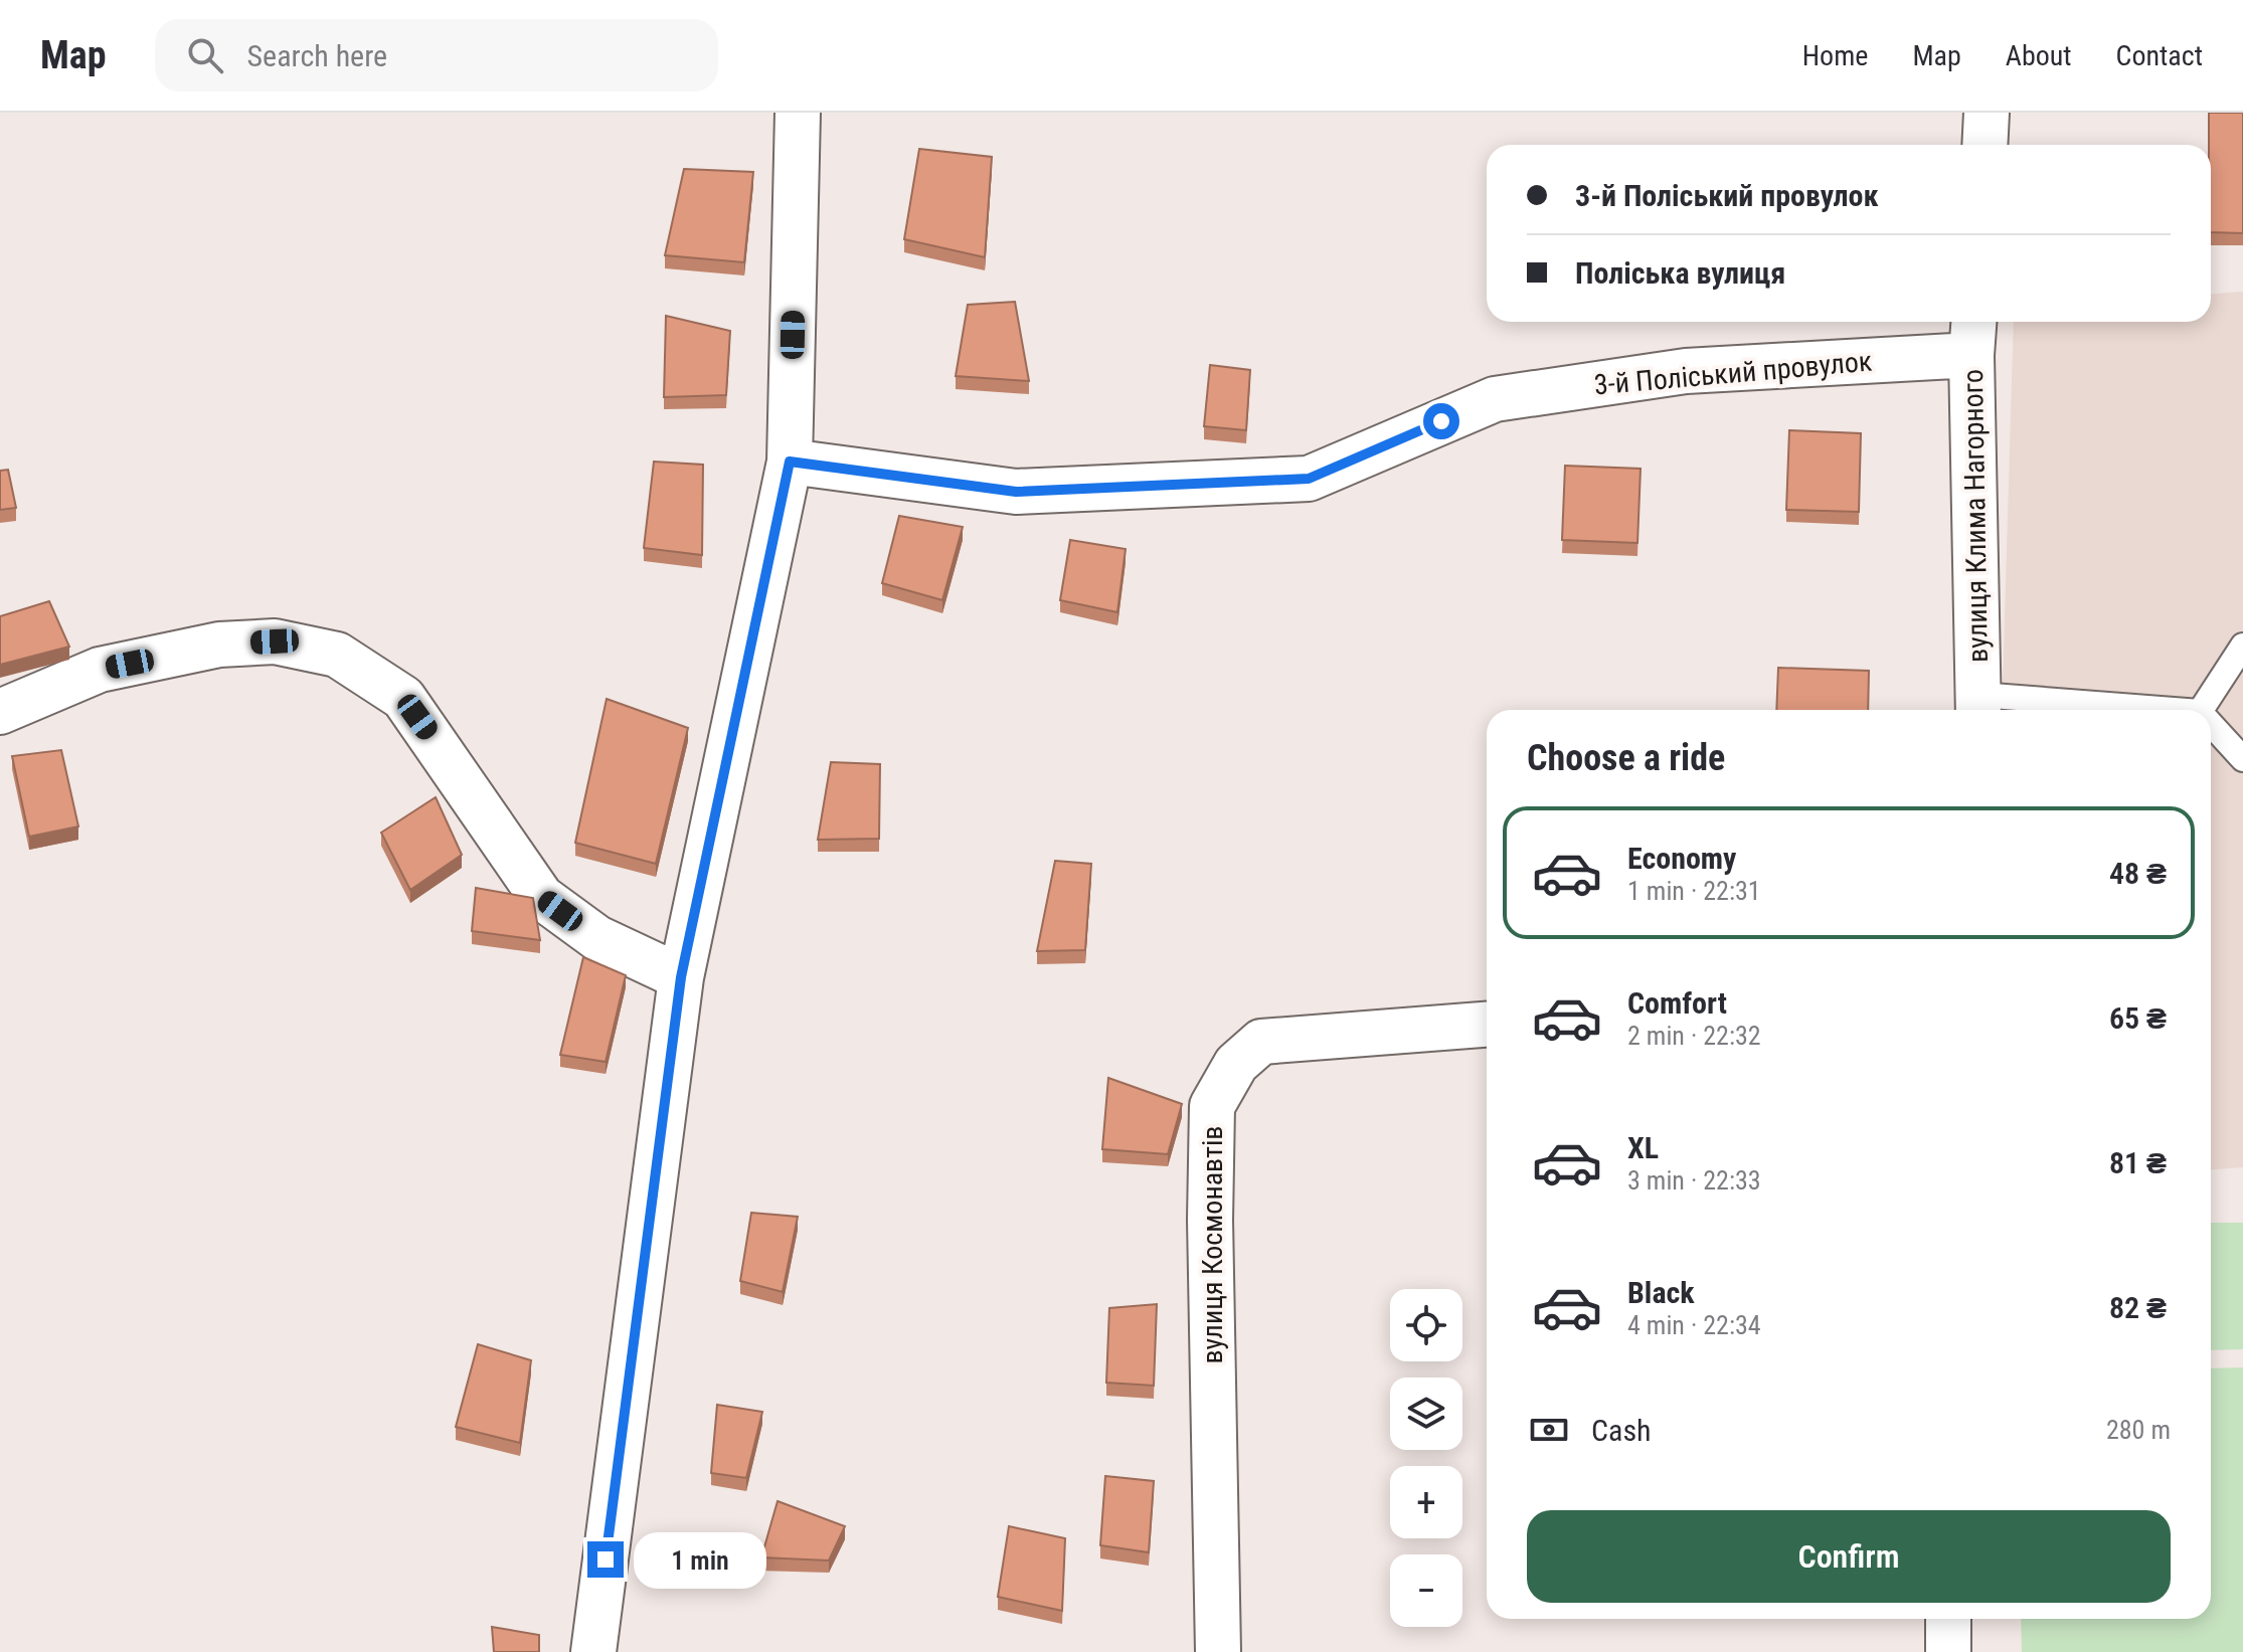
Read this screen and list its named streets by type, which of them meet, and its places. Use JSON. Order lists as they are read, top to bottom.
{
  "streets": {
    "street": ["3-й Поліський провулок", "вулиця Клима Нагорного", "вулиця Космонавтів"]
  },
  "crossings": [
    ["3-й Поліський провулок", "вулиця Клима Нагорного"]
  ],
  "page": {
    "header": "Map",
    "search": "Search here",
    "nav": [
      "Home",
      "Map",
      "About",
      "Contact"
    ],
    "banner": ["3-й Поліський провулок", "Поліська вулиця"],
    "heading": "Choose a ride",
    "list": [
      {
        "name": "Economy",
        "note": "1 min · 22:31",
        "value": "48 ₴"
      },
      {
        "name": "Comfort",
        "note": "2 min · 22:32",
        "value": "65 ₴"
      },
      {
        "name": "XL",
        "note": "3 min · 22:33",
        "value": "81 ₴"
      },
      {
        "name": "Black",
        "note": "4 min · 22:34",
        "value": "82 ₴"
      }
    ],
    "map_buttons": ["+", "−"],
    "pay": ["Cash", "280 m"],
    "buttons": "Confirm",
    "bubble": "1 min"
  }
}
